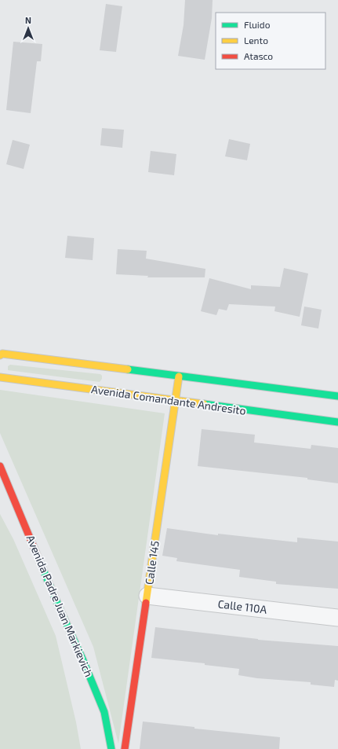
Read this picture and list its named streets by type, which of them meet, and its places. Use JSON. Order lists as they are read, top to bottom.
{
  "streets": {
    "main road": ["Avenida Comandante Andresito", "Calle 145", "Avenida Padre Juan Markievich"],
    "street": ["Calle 110A"]
  },
  "crossings": [
    ["Avenida Comandante Andresito", "Calle 145"],
    ["Calle 145", "Calle 110A"]
  ],
  "legend": ["Fluido", "Lento", "Atasco"],
  "north": "top"
}
